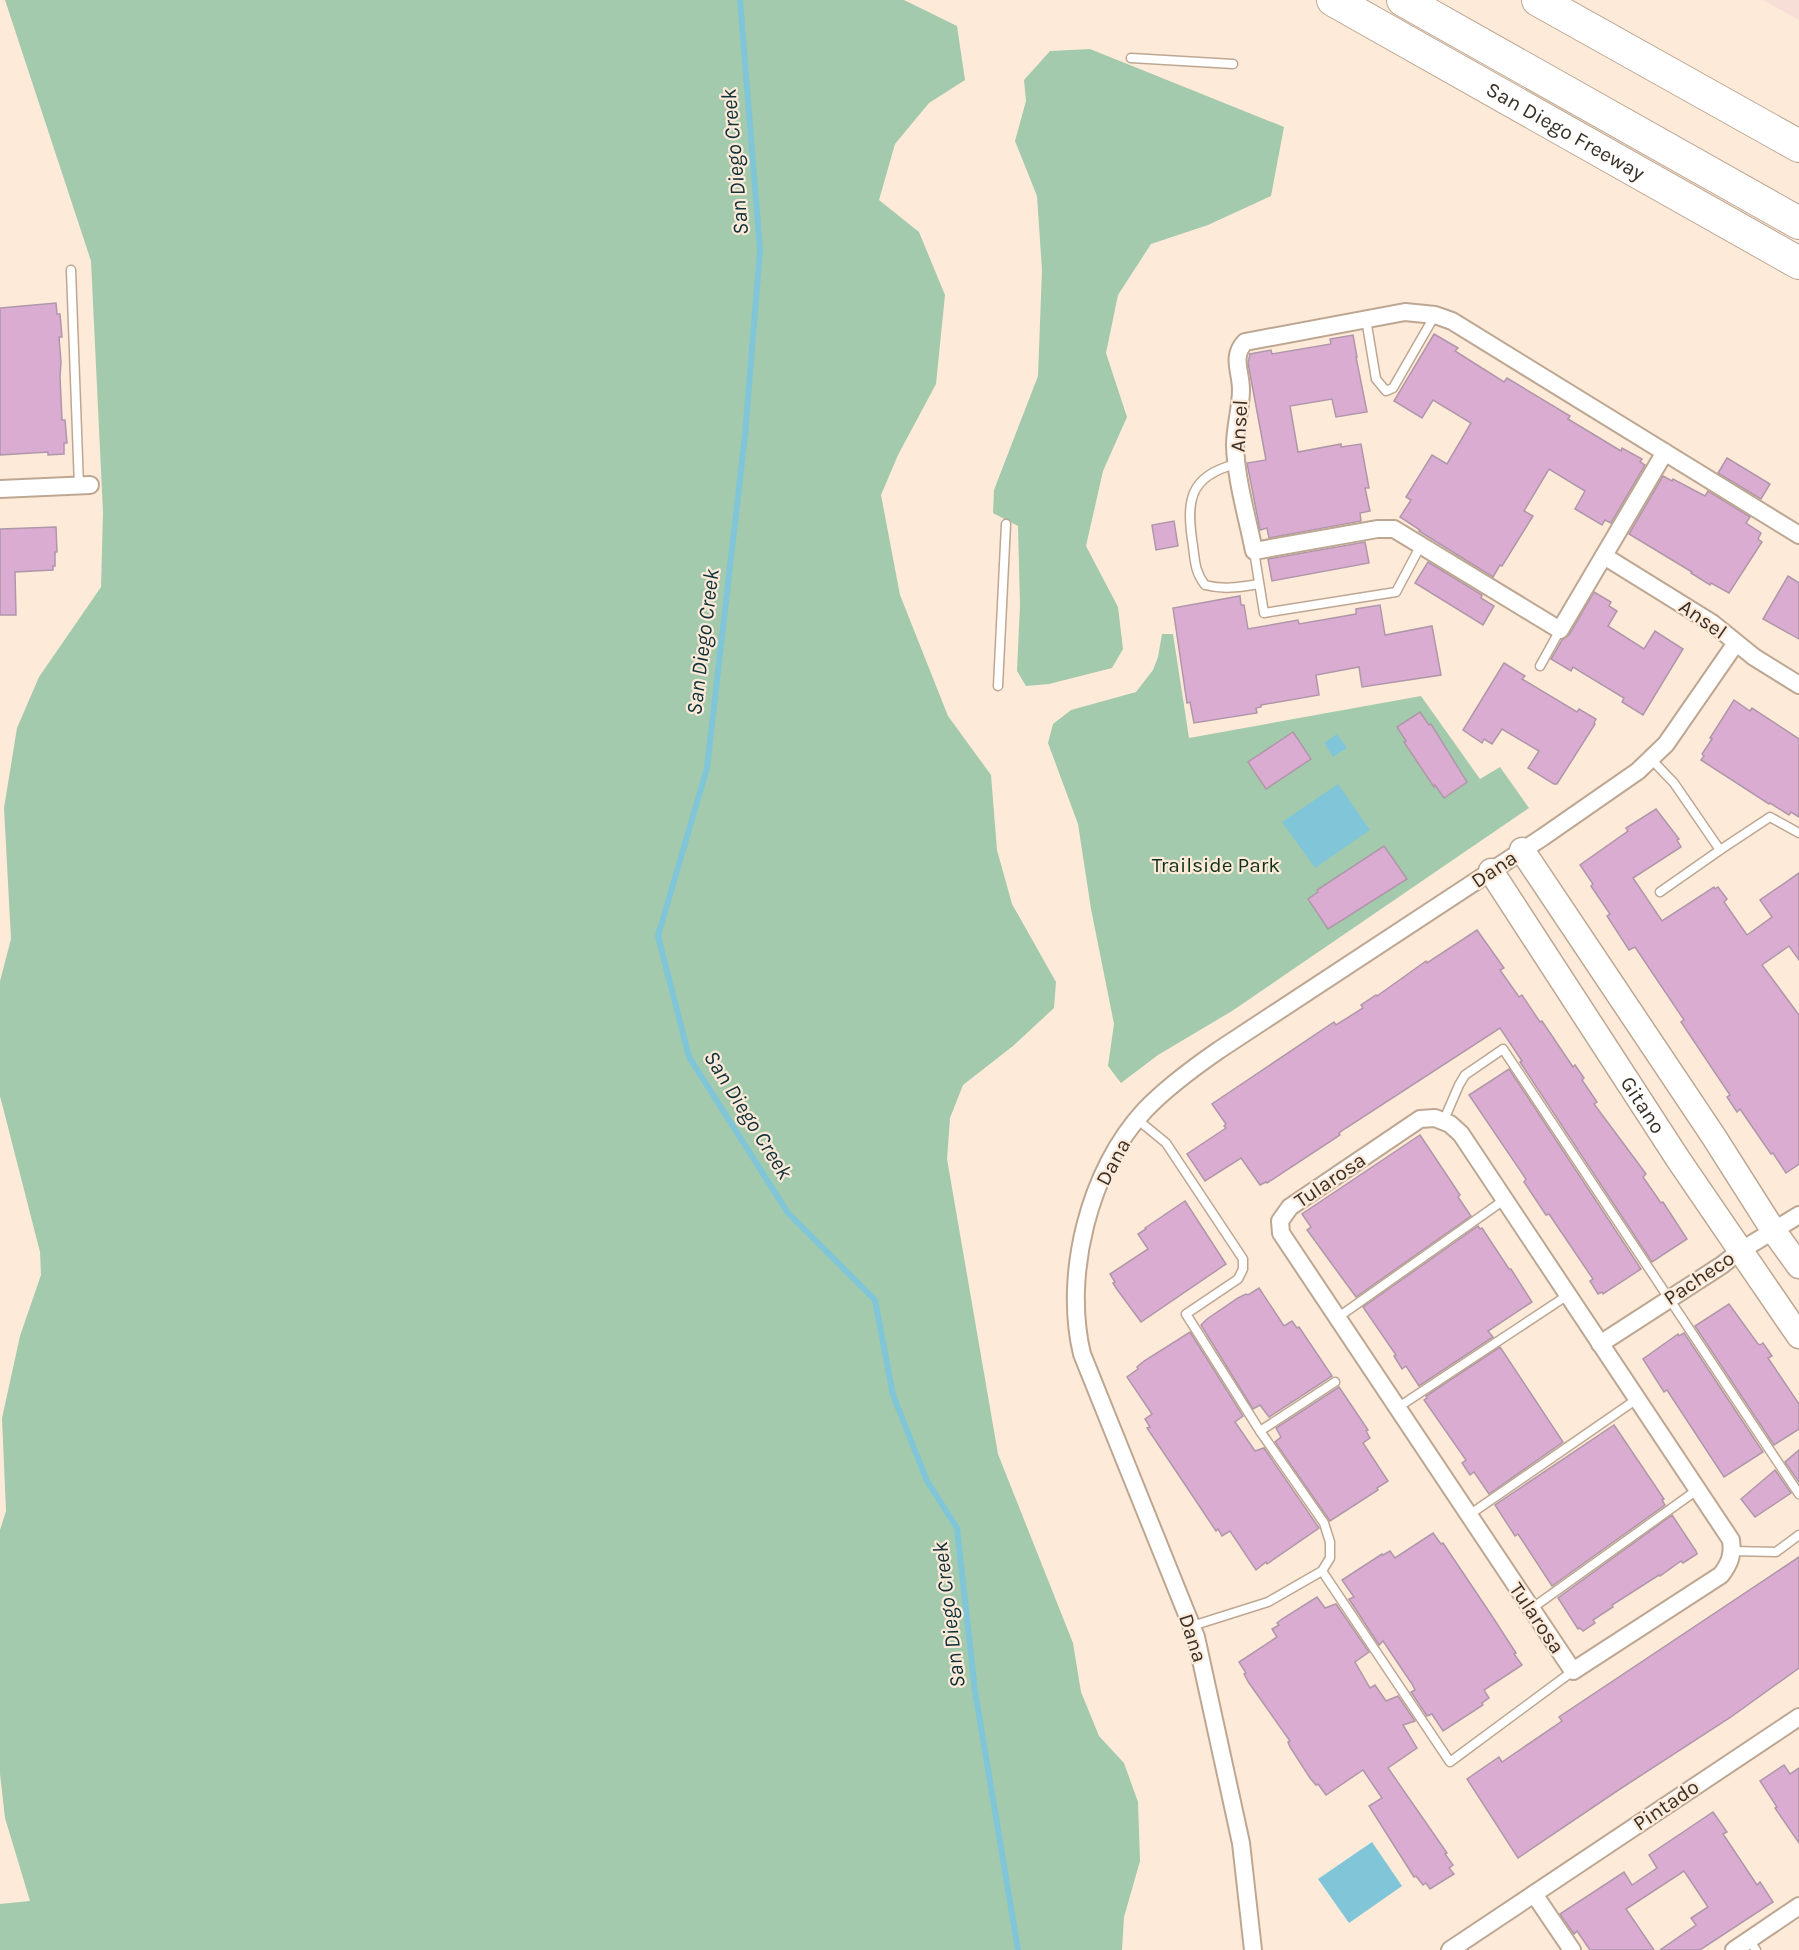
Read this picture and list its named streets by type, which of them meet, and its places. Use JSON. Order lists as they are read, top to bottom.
{
  "streets": {
    "highway": ["San Diego Freeway"],
    "street": [
      "Ansel",
      "Dana",
      "Gitano",
      "Tularosa",
      "Pacheco",
      "Pintado"
    ]
  },
  "crossings": [
    ["Ansel", "Dana"],
    ["Dana", "Gitano"],
    ["Gitano", "Pacheco"]
  ],
  "water": ["San Diego Creek"],
  "parks": ["Trailside Park"]
}
